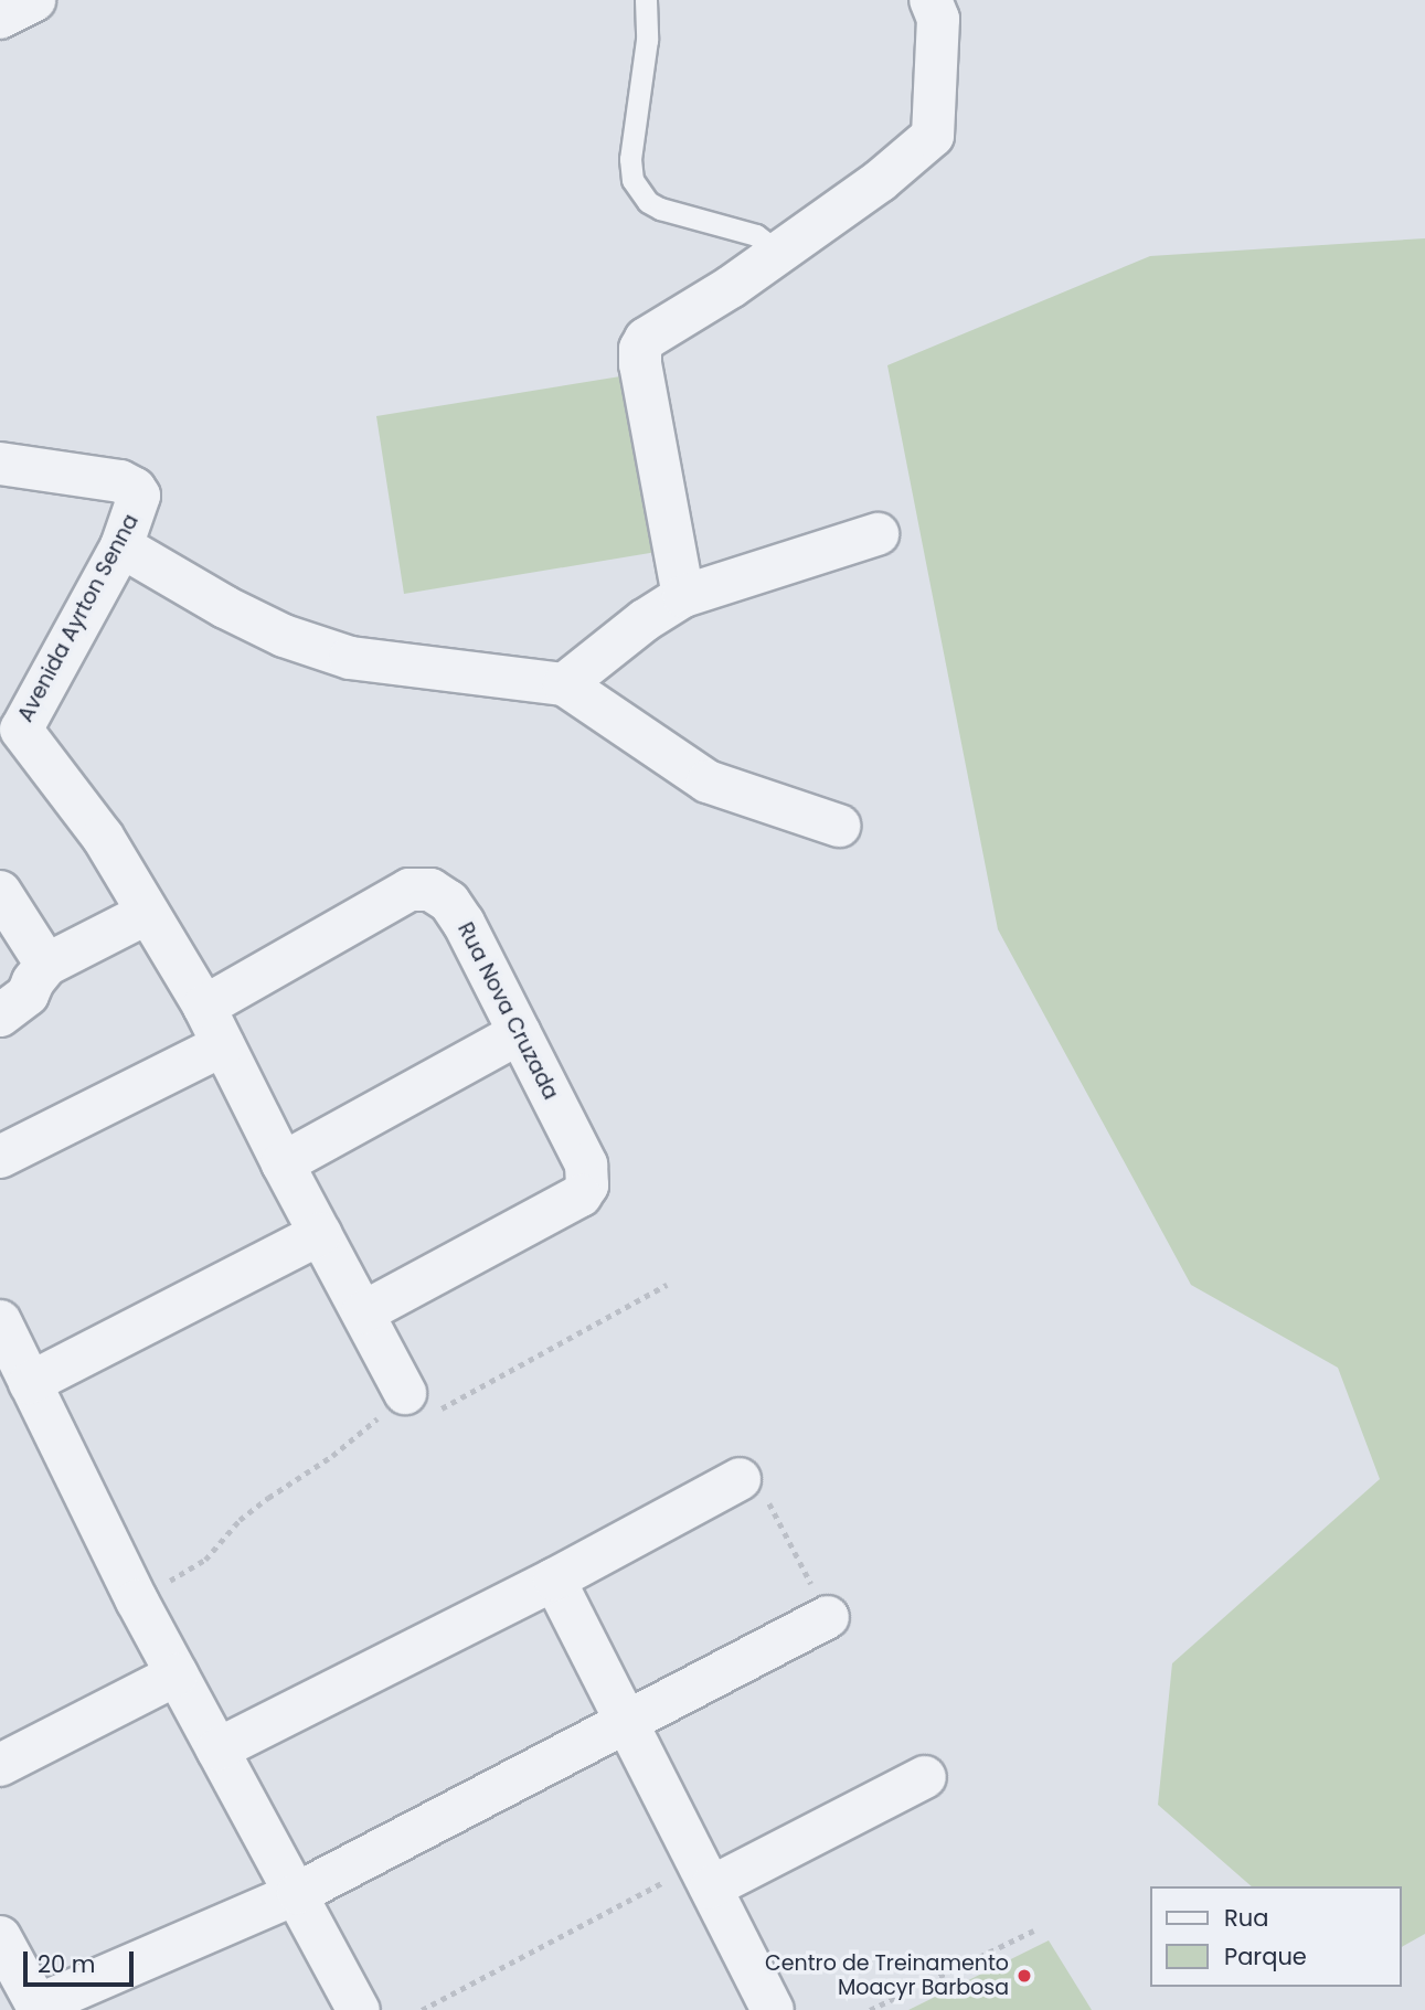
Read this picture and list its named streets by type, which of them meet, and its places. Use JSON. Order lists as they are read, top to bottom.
{
  "streets": {
    "street": ["Avenida Ayrton Senna", "Rua Nova Cruzada"]
  },
  "places": ["Centro de Treinamento Moacyr Barbosa"],
  "legend": ["Rua", "Parque"],
  "scale_bar": "20 m"
}
